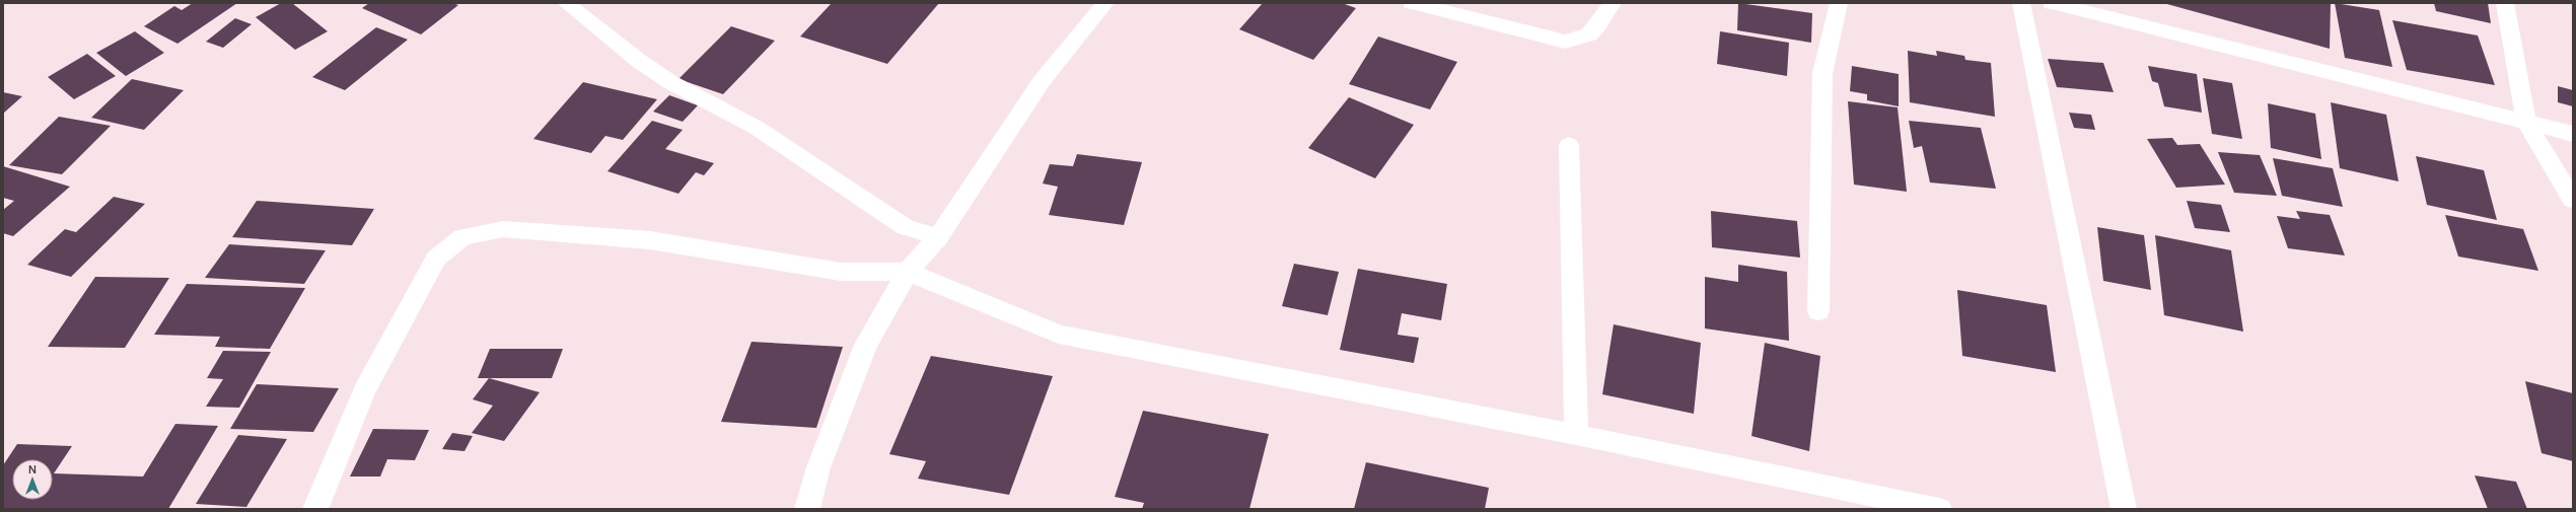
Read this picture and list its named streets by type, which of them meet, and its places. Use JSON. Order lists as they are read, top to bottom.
{
  "north": "top"
}
